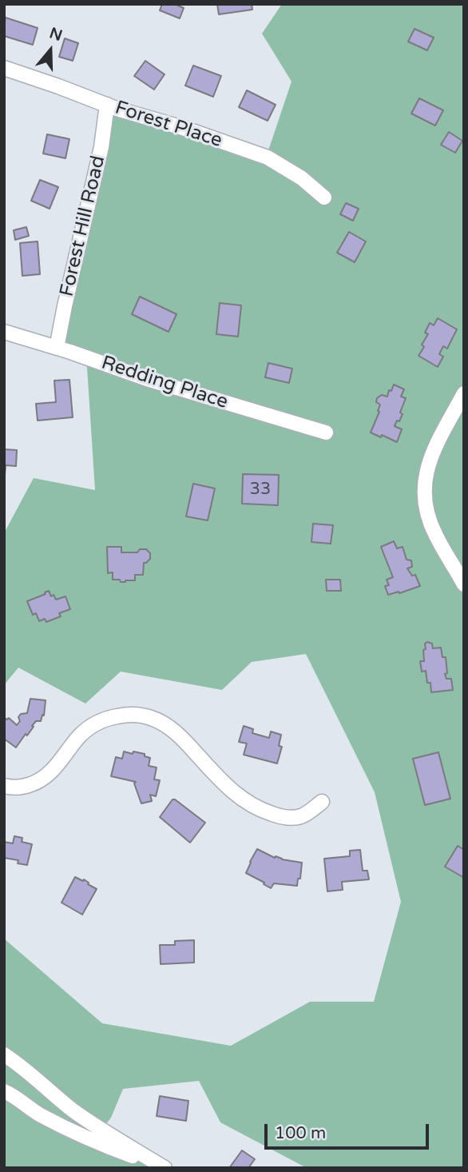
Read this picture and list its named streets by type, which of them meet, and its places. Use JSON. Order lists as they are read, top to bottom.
{
  "streets": {
    "street": ["Forest Place", "Forest Hill Road", "Redding Place"]
  },
  "crossings": [
    ["Forest Place", "Forest Hill Road"],
    ["Forest Hill Road", "Redding Place"]
  ],
  "house_numbers": ["33"],
  "scale_bar": "100 m",
  "north": "top"
}
